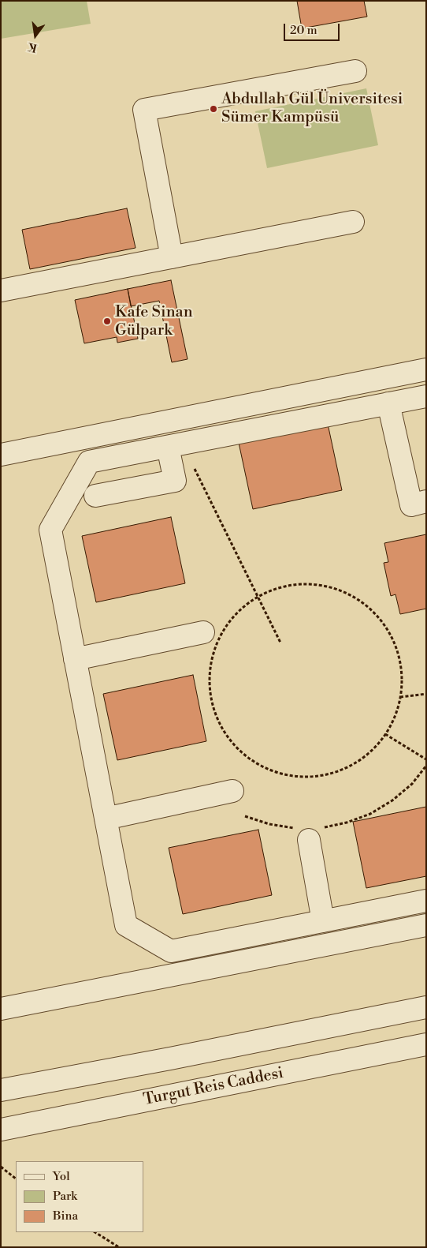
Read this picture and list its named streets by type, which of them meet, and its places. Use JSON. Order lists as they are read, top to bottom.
{
  "streets": {
    "street": ["Turgut Reis Caddesi"]
  },
  "places": ["Abdullah Gül Üniversitesi Sümer Kampüsü", "Kafe Sinan Gülpark"],
  "legend": ["Yol", "Park", "Bina"],
  "scale_bar": "20 m",
  "north": "bottom"
}
